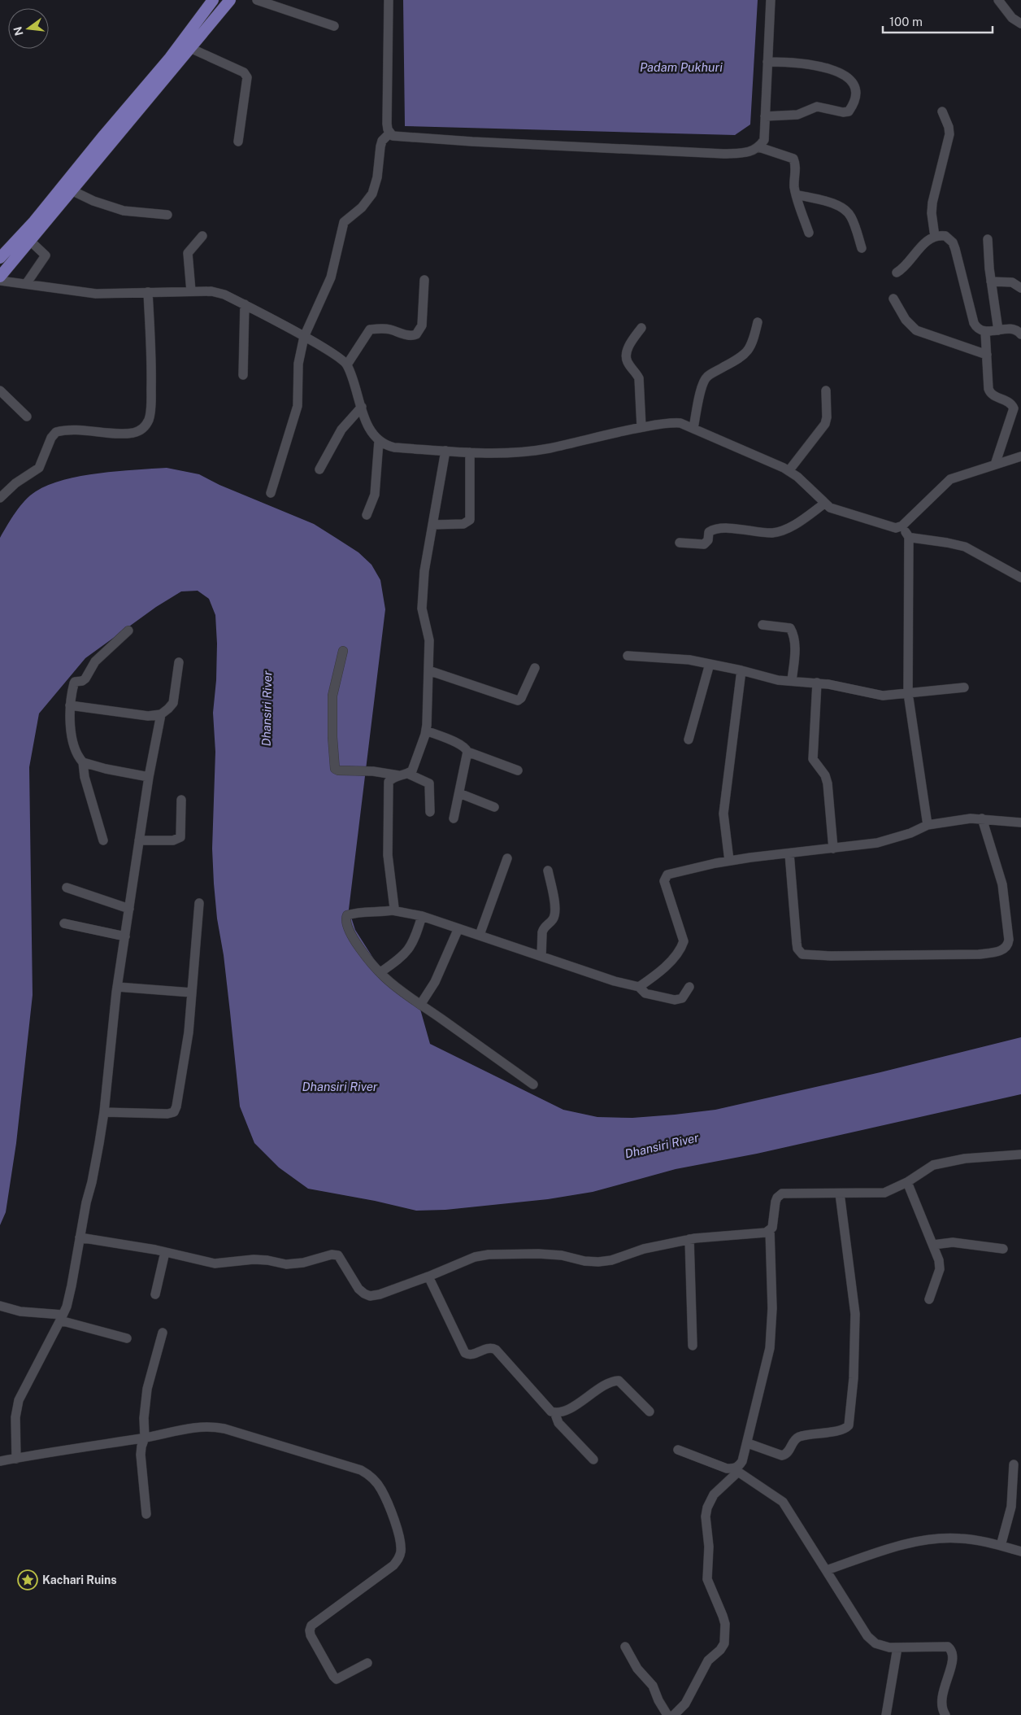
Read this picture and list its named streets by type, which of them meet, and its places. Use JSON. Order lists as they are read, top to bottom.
{
  "water": ["Padam Pukhuri", "Dhansiri River"],
  "places": {
    "place": ["Kachari Ruins"]
  },
  "scale_bar": "100 m",
  "north": "left"
}
